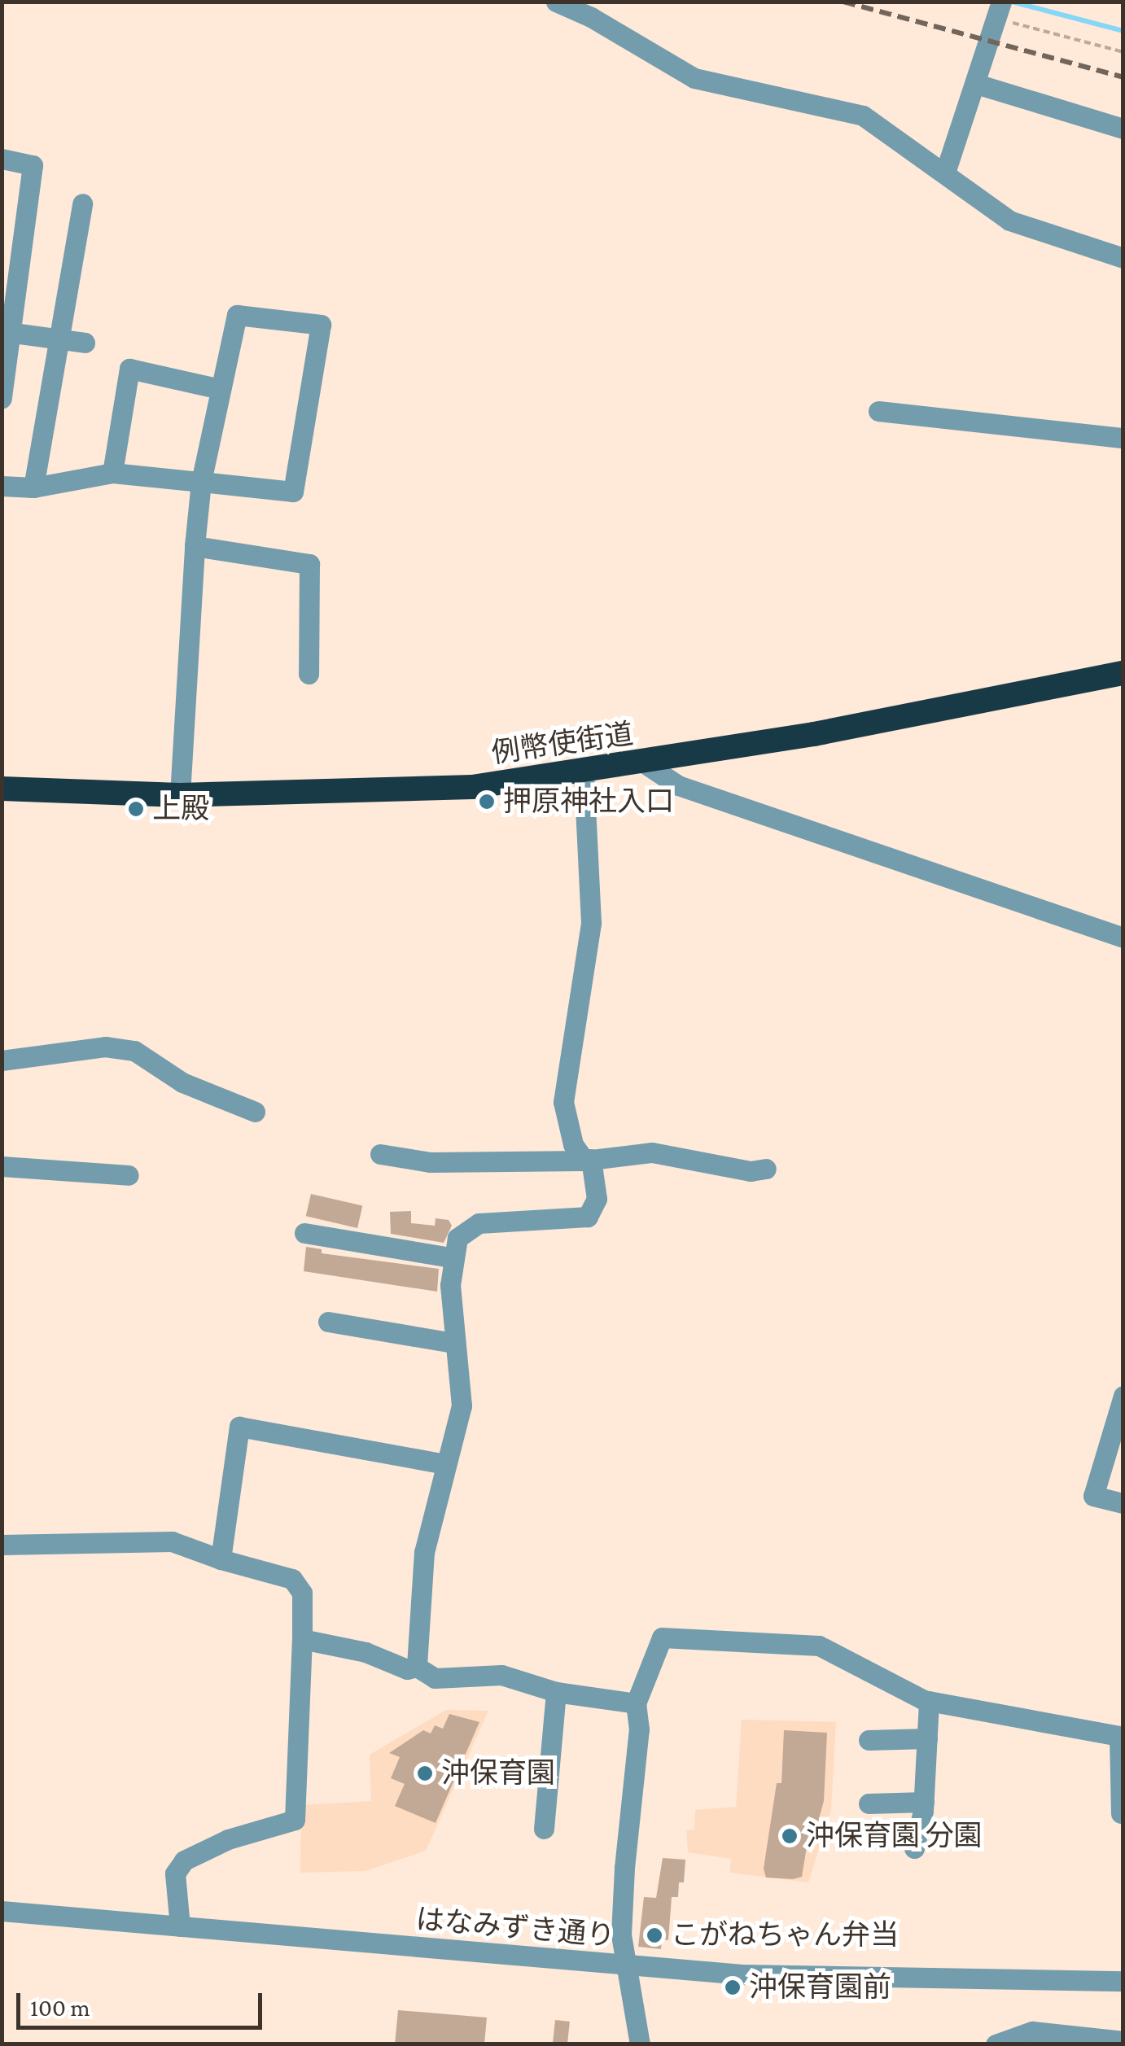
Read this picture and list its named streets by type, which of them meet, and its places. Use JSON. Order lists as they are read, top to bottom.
{
  "streets": {
    "highway": ["例幣使街道"],
    "street": ["はなみずき通り"]
  },
  "places": [
    "押原神社入口",
    "上殿",
    "沖保育園",
    "沖保育園 分園",
    "こがねちゃん弁当",
    "沖保育園前"
  ],
  "scale_bar": "100 m"
}
